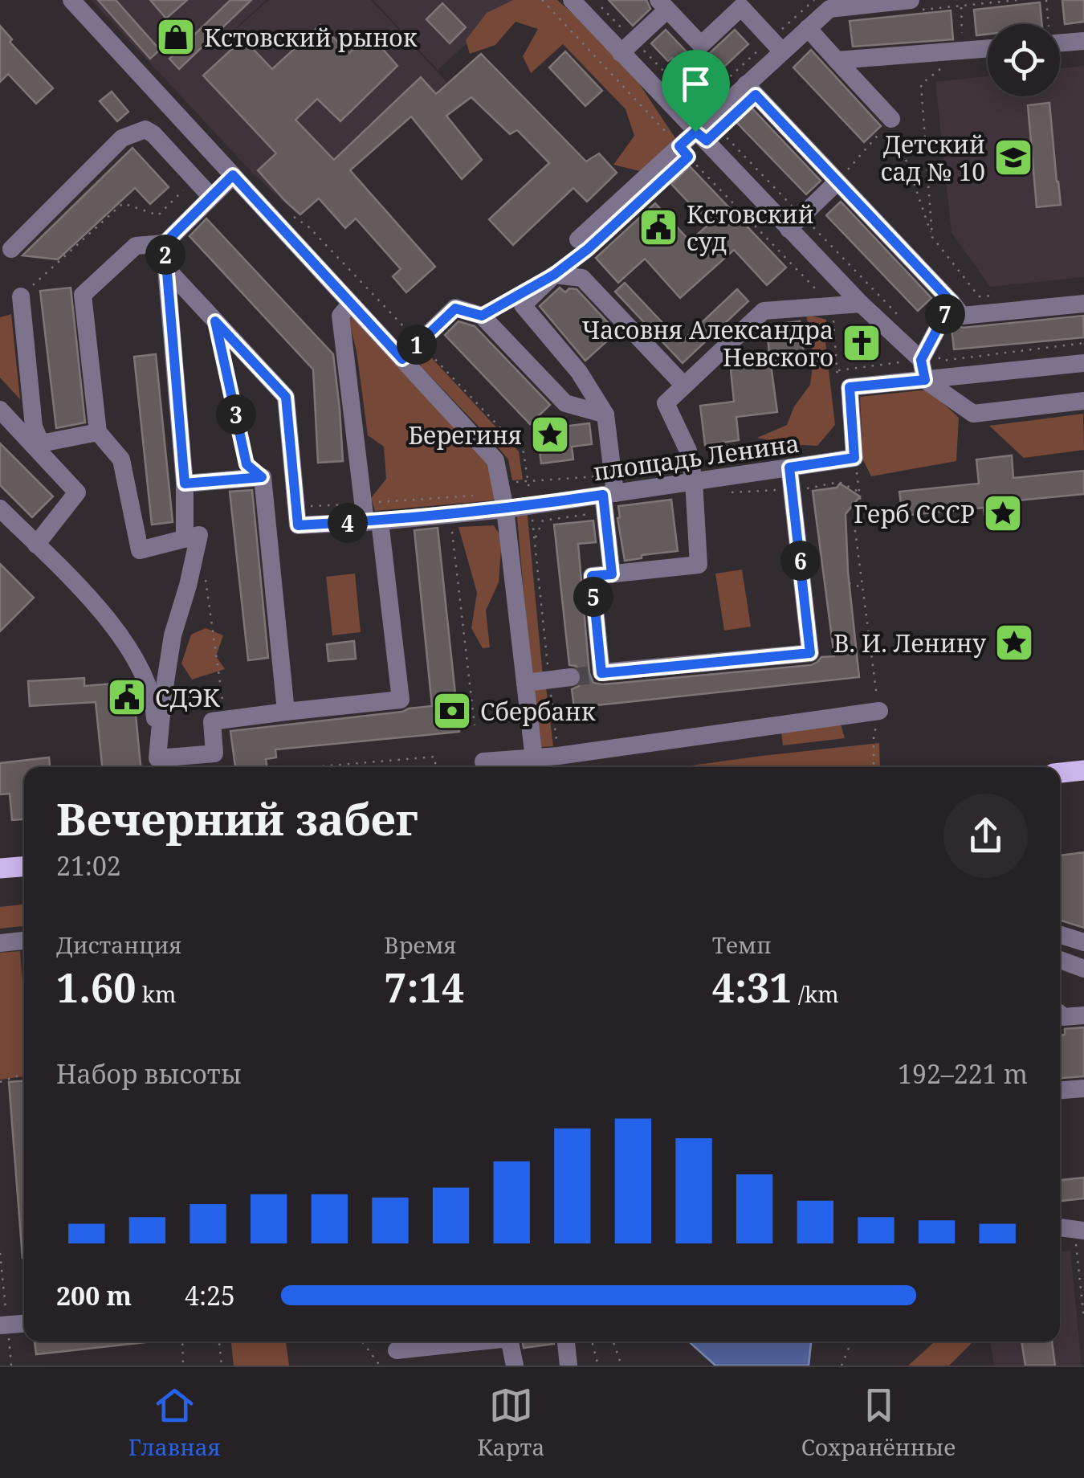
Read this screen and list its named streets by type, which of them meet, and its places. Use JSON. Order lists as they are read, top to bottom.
{
  "streets": {
    "street": ["площадь Ленина"]
  },
  "places": {
    "shop": ["Кстовский рынок"],
    "school or university": ["Детский сад № 10"],
    "public building": ["Кстовский суд", "СДЭК"],
    "church": ["Часовня Александра Невского"],
    "place": ["Берегиня", "Герб СССР", "В. И. Ленину"],
    "bank": ["Сбербанк"]
  },
  "page": {
    "pins": [
      "2",
      "7",
      "1",
      "3",
      "4",
      "6",
      "5"
    ],
    "heading": ["Вечерний забег", "21:02"],
    "stats": [
      ["Дистанция", "1.60 km"],
      ["Время", "7:14"],
      ["Темп", "4:31 /km"]
    ],
    "chart": ["Набор высоты", "192–221 m"],
    "list": [
      {
        "name": "200 m",
        "note": "4:25"
      }
    ],
    "tabs": ["Главная", "Карта", "Сохранённые"]
  }
}
